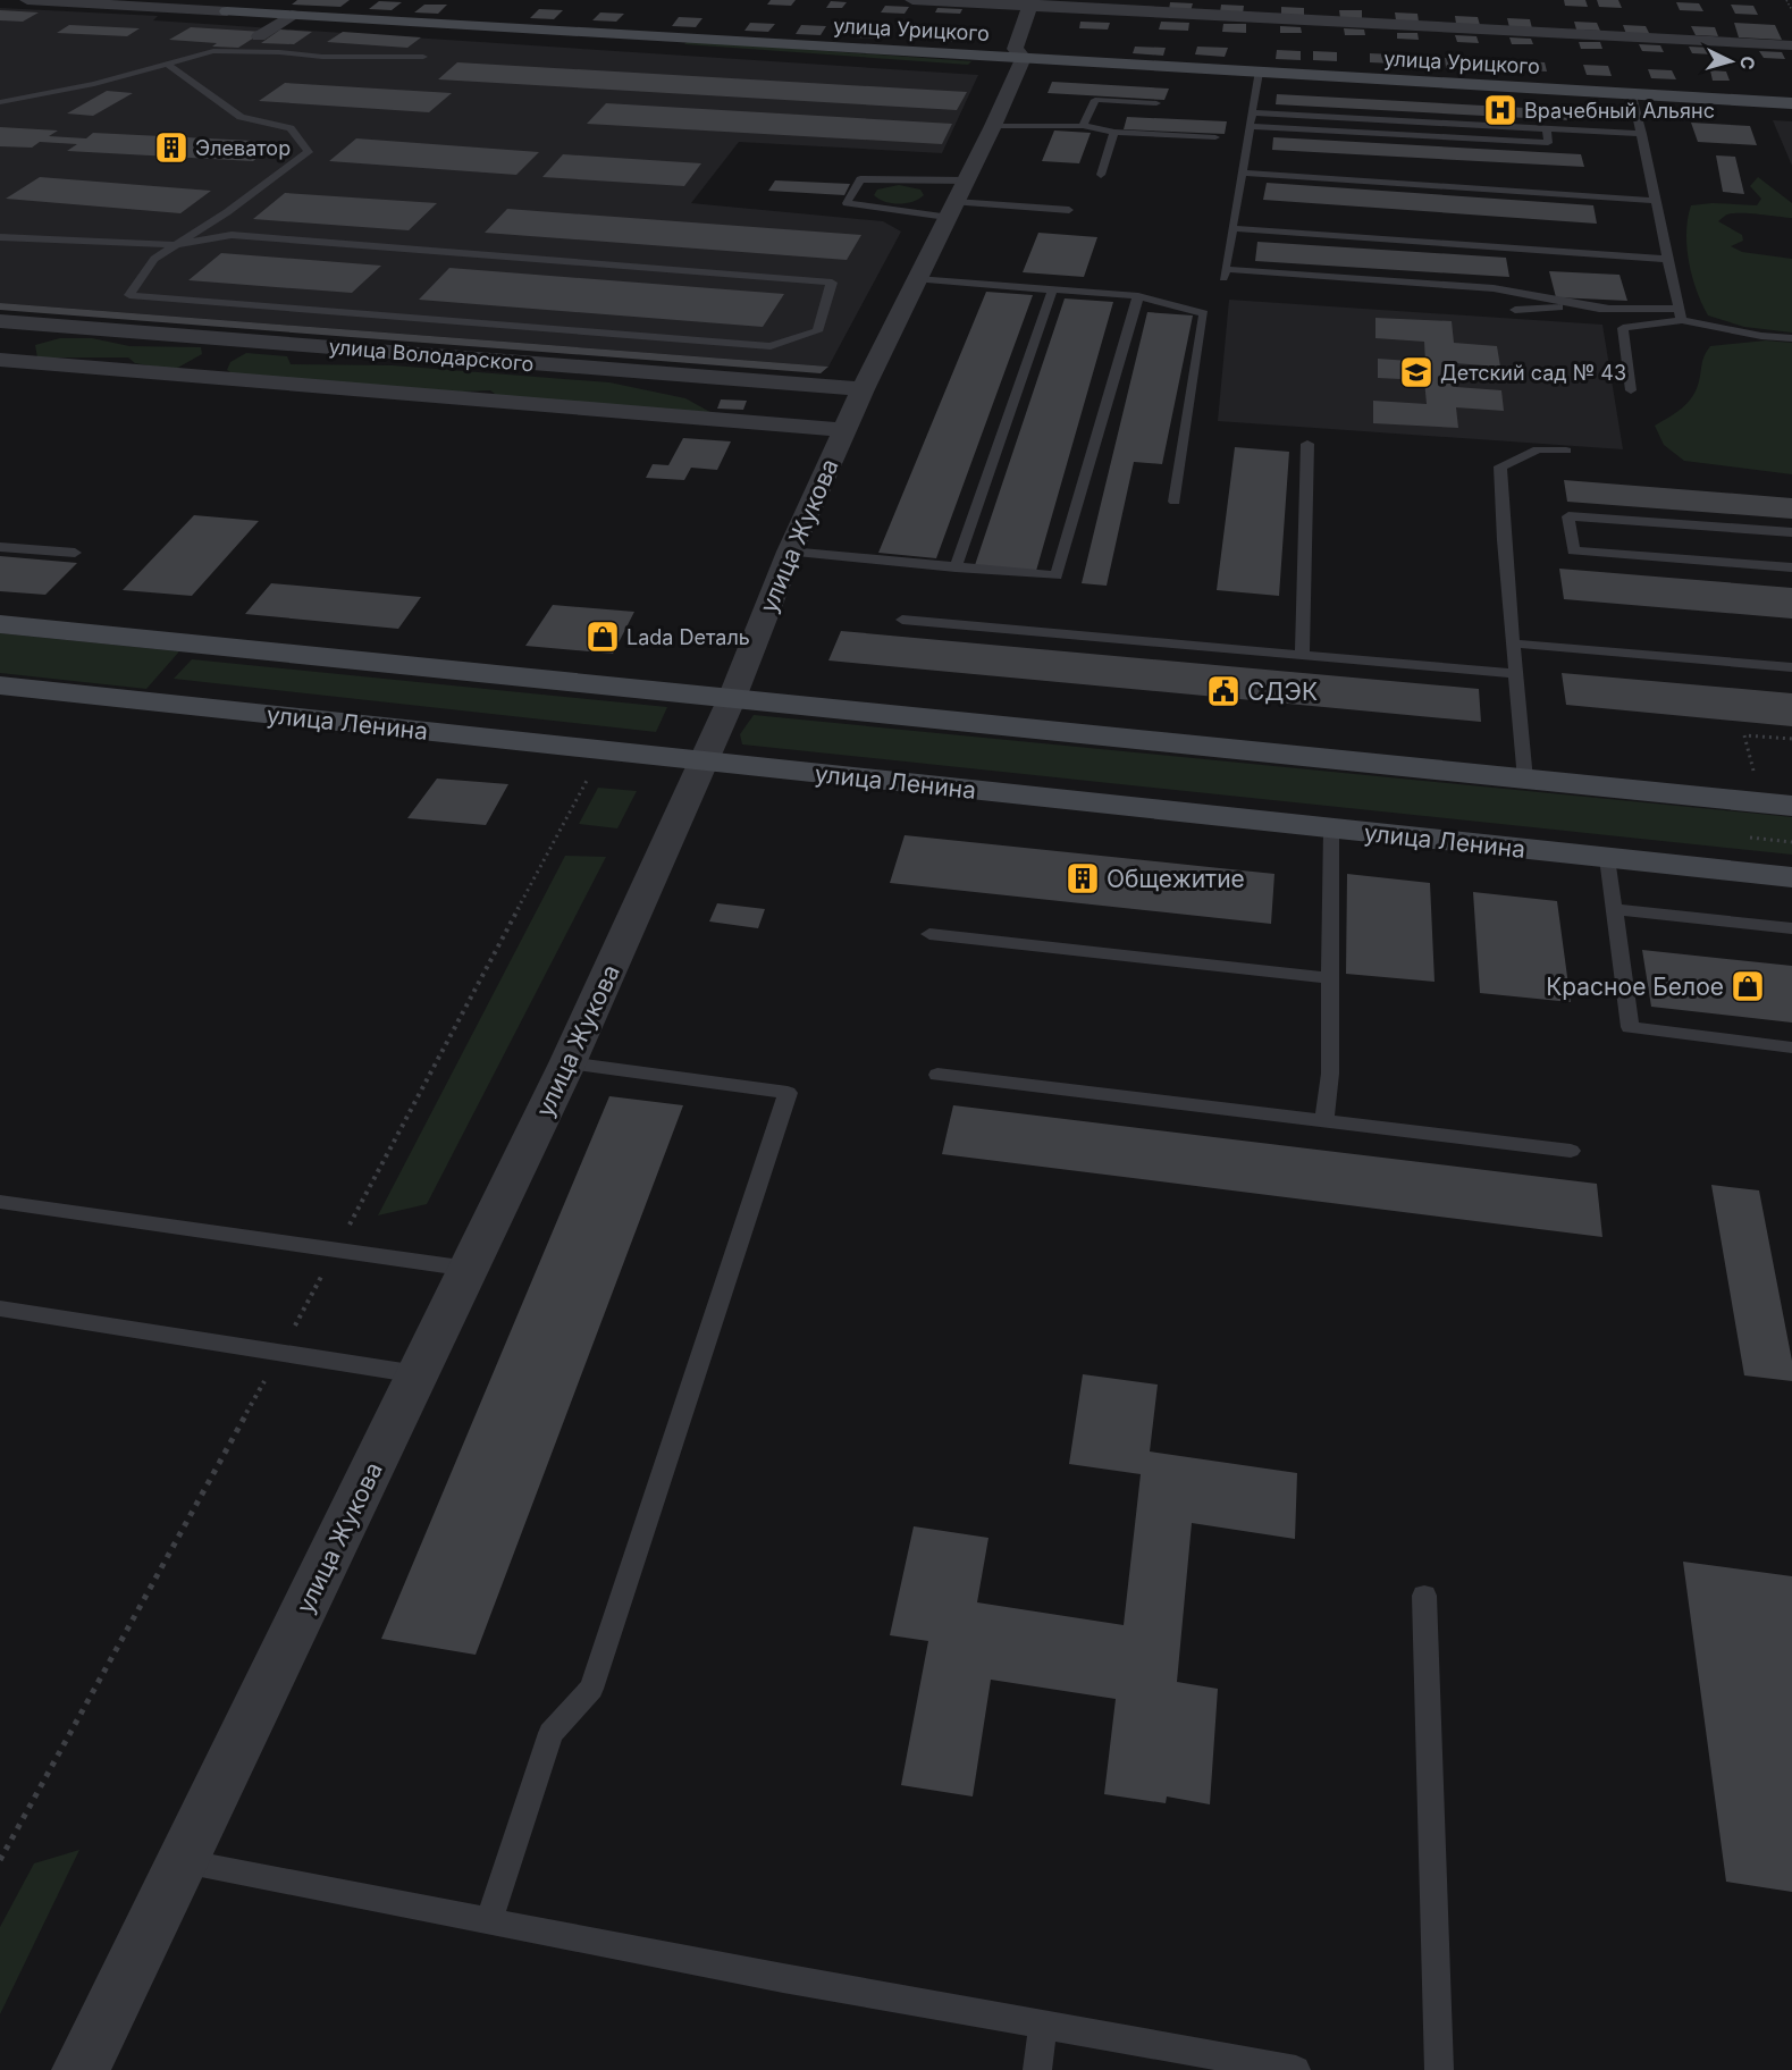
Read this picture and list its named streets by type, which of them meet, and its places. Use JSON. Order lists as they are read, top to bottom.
{
  "streets": {
    "street": [
      "улица Урицкого",
      "улица Володарского",
      "улица Жукова",
      "улица Ленина"
    ]
  },
  "crossings": [
    ["улица Урицкого", "улица Жукова"],
    ["улица Володарского", "улица Жукова"],
    ["улица Жукова", "улица Ленина"]
  ],
  "places": {
    "hospital": ["Врачебный Альянс"],
    "building": ["Элеватор", "Общежитие"],
    "school or university": ["Детский сад № 43"],
    "shop": ["Lada Dеталь", "Красное Белое"],
    "public building": ["СДЭК"]
  },
  "north": "right"
}
